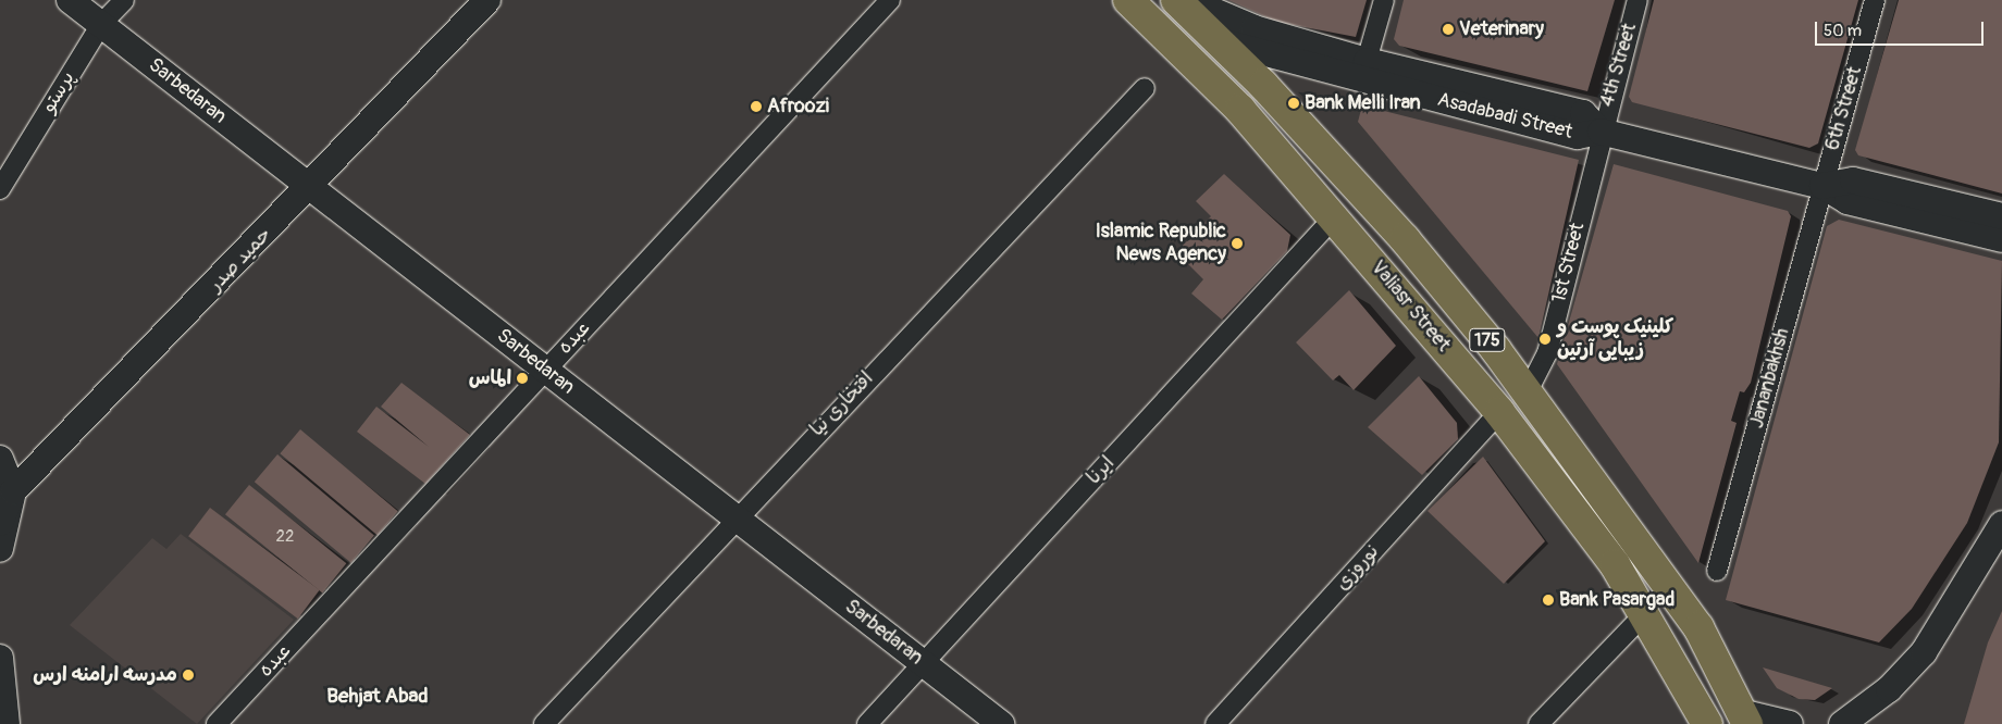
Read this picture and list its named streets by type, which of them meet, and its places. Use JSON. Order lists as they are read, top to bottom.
{
  "streets": {
    "main road": [
      "Sarbedaran",
      "Asadabadi Street",
      "حمید صدر",
      "Valiasr Street",
      "175"
    ],
    "street": [
      "4th Street",
      "پرستو",
      "6th Street",
      "1st Street",
      "عبده",
      "Jananbakhsh",
      "افتخاری نیا",
      "ايرنا",
      "نوروزی"
    ]
  },
  "crossings": [
    ["4th Street", "Asadabadi Street"],
    ["4th Street", "1st Street"],
    ["Sarbedaran", "پرستو"],
    ["Sarbedaran", "حمید صدر"],
    ["Sarbedaran", "عبده"],
    ["Sarbedaran", "افتخاری نیا"],
    ["Sarbedaran", "ايرنا"],
    ["6th Street", "Asadabadi Street"],
    ["6th Street", "Jananbakhsh"],
    ["Asadabadi Street", "1st Street"],
    ["Asadabadi Street", "Valiasr Street"],
    ["Asadabadi Street", "Jananbakhsh"],
    ["1st Street", "Valiasr Street"],
    ["Valiasr Street", "ايرنا"],
    ["Valiasr Street", "نوروزی"]
  ],
  "districts": ["Behjat Abad"],
  "places": [
    "Veterinary",
    "Bank Melli Iran",
    "Afroozi",
    "Islamic Republic News Agency",
    "کلینیک پوست و زیبایی آرتین",
    "الماس",
    "Bank Pasargad",
    "مدرسه ارامنه ارس"
  ],
  "house_numbers": ["22"],
  "scale_bar": "50 m"
}
